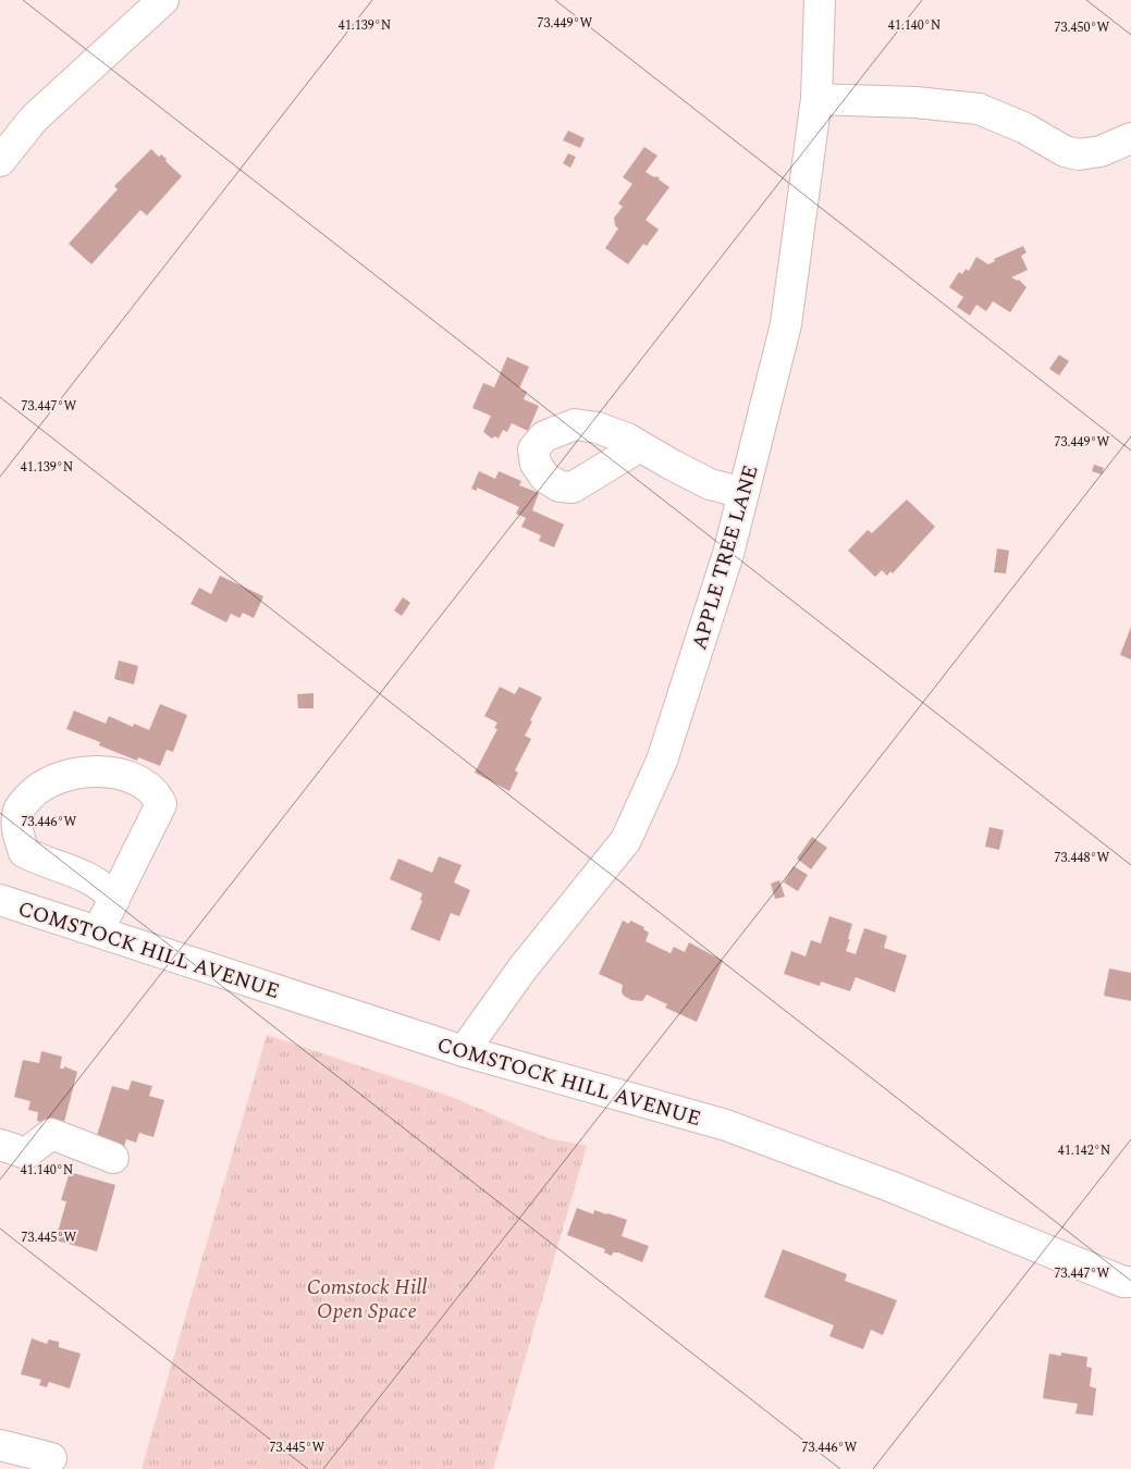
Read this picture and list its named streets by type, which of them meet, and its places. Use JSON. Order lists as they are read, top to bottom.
{
  "streets": {
    "street": ["APPLE TREE LANE", "COMSTOCK HILL AVENUE"]
  },
  "crossings": [
    ["APPLE TREE LANE", "COMSTOCK HILL AVENUE"]
  ],
  "parks": ["Comstock Hill Open Space"],
  "coordinates": [
    "73.449°W",
    "41.139°N",
    "41.140°N",
    "73.450°W",
    "73.447°W",
    "73.446°W",
    "73.448°W",
    "41.142°N",
    "73.445°W"
  ]
}
